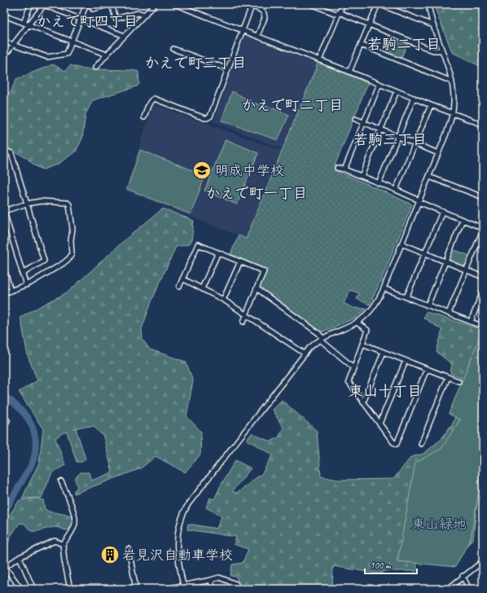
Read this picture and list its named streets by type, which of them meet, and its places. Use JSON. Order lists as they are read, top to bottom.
{
  "districts": [
    "かえで町四丁目",
    "若駒二丁目",
    "かえで町三丁目",
    "かえで町二丁目",
    "若駒三丁目",
    "かえで町一丁目",
    "東山十丁目"
  ],
  "parks": ["東山緑地"],
  "places": {
    "school or university": ["明成中学校"],
    "building": ["岩見沢自動車学校"]
  },
  "scale_bar": "100 m"
}
